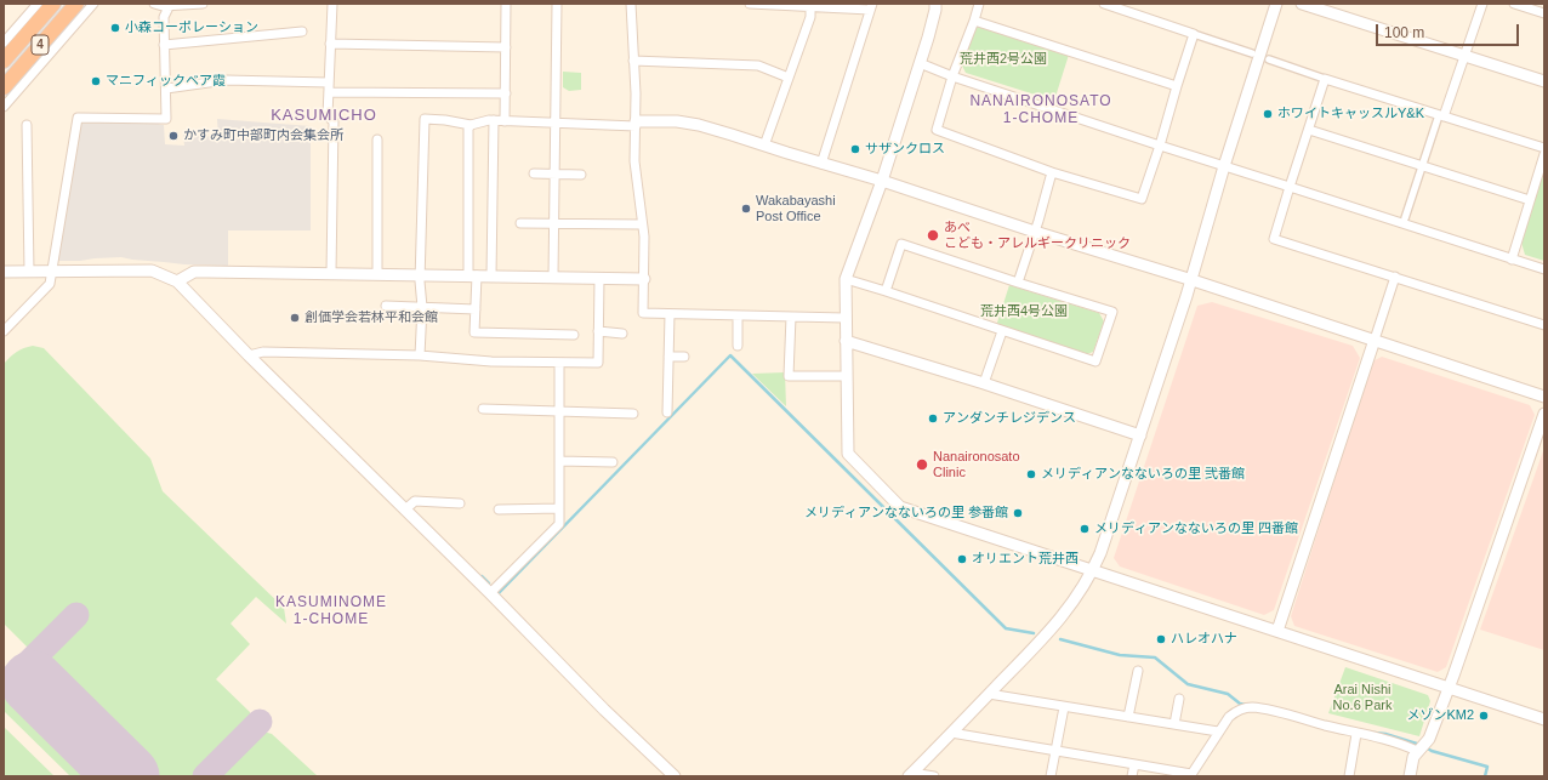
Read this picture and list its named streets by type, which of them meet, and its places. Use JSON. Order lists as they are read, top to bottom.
{
  "streets": {
    "highway": ["4"]
  },
  "districts": ["NANAIRONOSATO 1-CHOME", "KASUMICHO", "KASUMINOME 1-CHOME"],
  "parks": ["荒井西2号公園", "荒井西4号公園", "Arai Nishi No.6 Park"],
  "places": [
    "小森コーポレーション",
    "マニフィックベア霞",
    "ホワイトキャッスルY&K",
    "かすみ町中部町内会集会所",
    "サザンクロス",
    "Wakabayashi Post Office",
    "あべ こども・アレルギークリニック",
    "創価学会若林平和会館",
    "アンダンチレジデンス",
    "Nanaironosato Clinic",
    "メリディアンなないろの里 弐番館",
    "メリディアンなないろの里 参番館",
    "メリディアンなないろの里 四番館",
    "オリエント荒井西",
    "ハレオハナ",
    "メゾンKM2"
  ],
  "scale_bar": "100 m"
}
